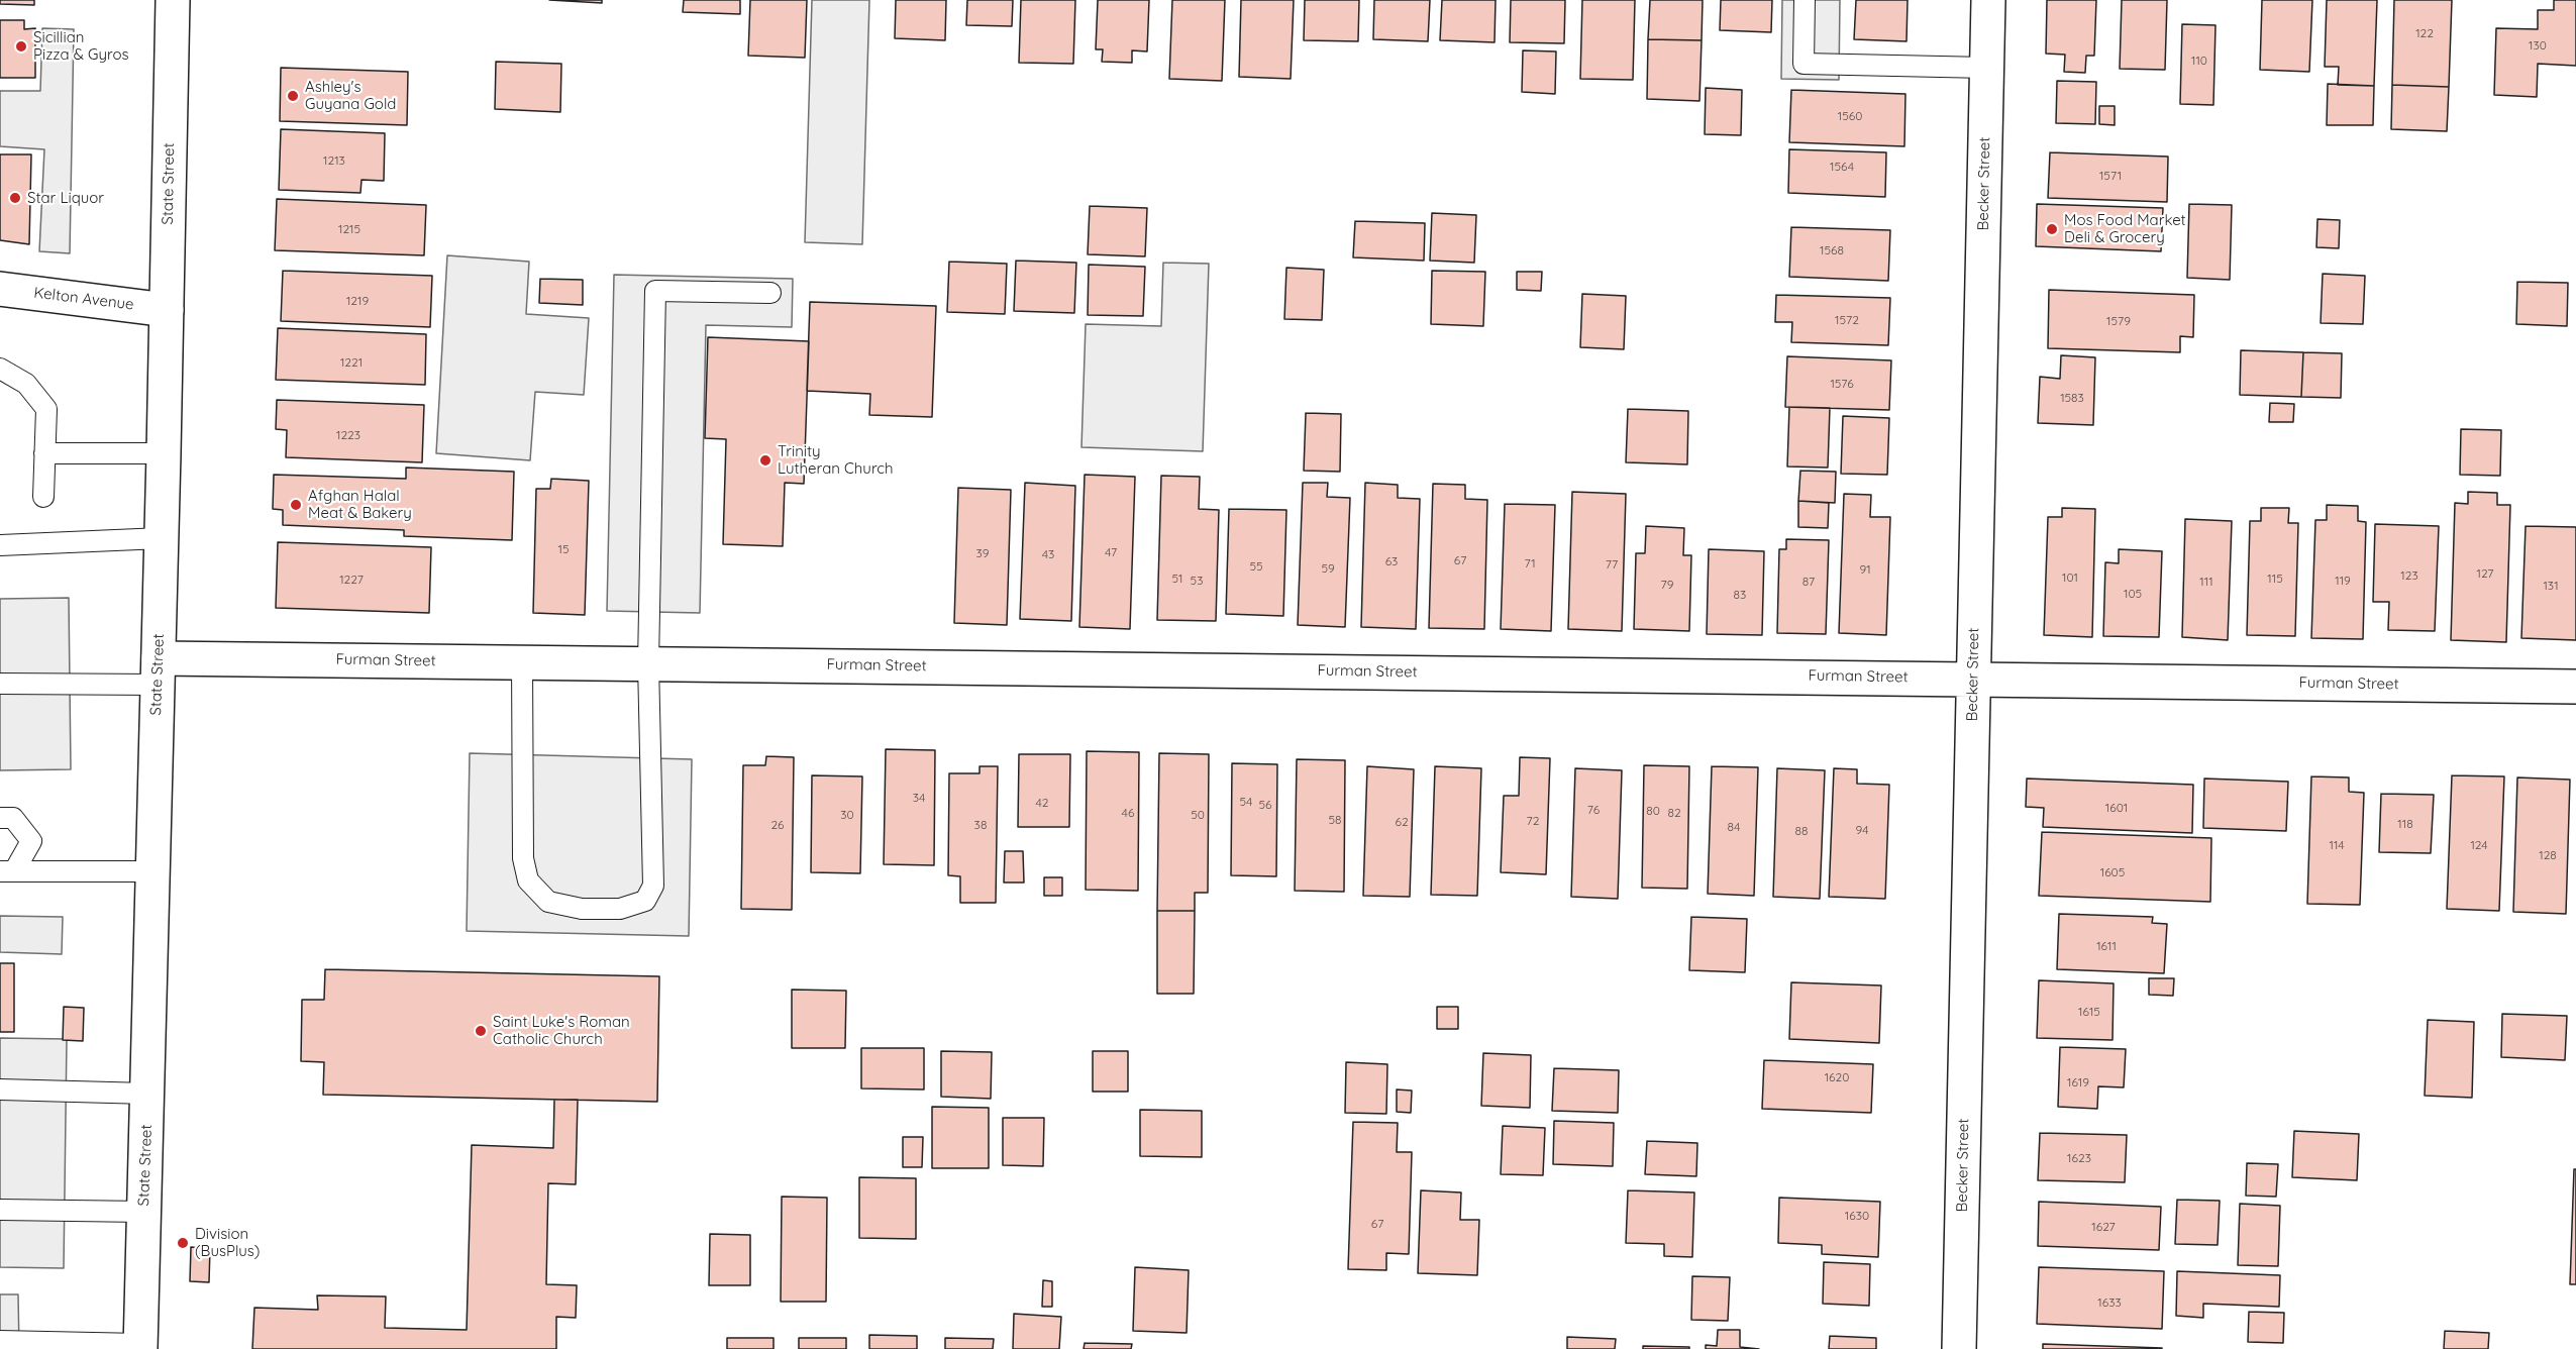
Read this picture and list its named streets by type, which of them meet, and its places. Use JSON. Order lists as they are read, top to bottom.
{
  "streets": {
    "street": [
      "State Street",
      "Becker Street",
      "Kelton Avenue",
      "Furman Street"
    ]
  },
  "crossings": [
    ["State Street", "Kelton Avenue"],
    ["State Street", "Furman Street"],
    ["Becker Street", "Furman Street"]
  ],
  "places": [
    "Sicillian Pizza & Gyros",
    "Ashley's Guyana Gold",
    "Star Liquor",
    "Mos Food Market Deli & Grocery",
    "Trinity Lutheran Church",
    "Afghan Halal Meat & Bakery",
    "Saint Luke's Roman Catholic Church",
    "Division (BusPlus)"
  ],
  "house_numbers": [
    "122",
    "130",
    "110",
    "1560",
    "1213",
    "1564",
    "1571",
    "1215",
    "1568",
    "1219",
    "1572",
    "1579",
    "1221",
    "1576",
    "1583",
    "1223",
    "15",
    "47",
    "39",
    "43",
    "67",
    "63",
    "71",
    "77",
    "55",
    "59",
    "91",
    "127",
    "123",
    "101",
    "51",
    "115",
    "1227",
    "53",
    "119",
    "87",
    "111",
    "79",
    "131",
    "105",
    "83",
    "34",
    "54",
    "42",
    "56",
    "1601",
    "76",
    "80",
    "46",
    "82",
    "30",
    "50",
    "58",
    "72",
    "62",
    "118",
    "26",
    "38",
    "84",
    "94",
    "88",
    "114",
    "124",
    "128",
    "1605",
    "1611",
    "1615",
    "1620",
    "1619",
    "1623",
    "1630",
    "67",
    "1627",
    "1633"
  ]
}
